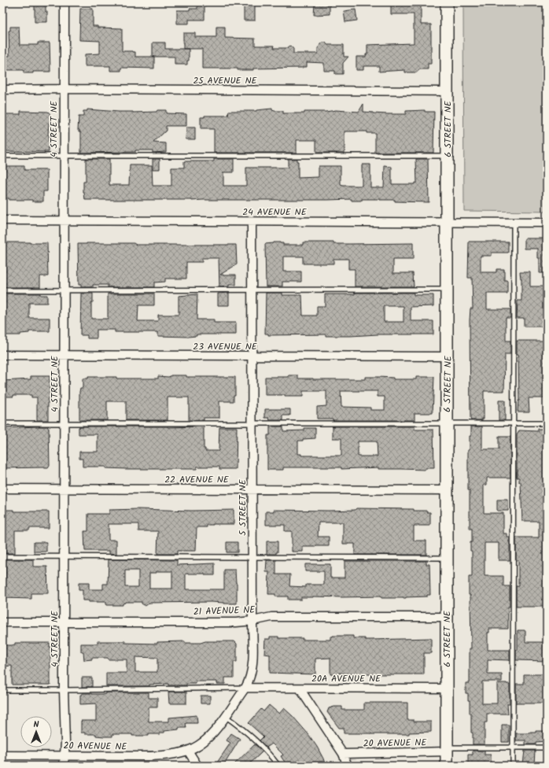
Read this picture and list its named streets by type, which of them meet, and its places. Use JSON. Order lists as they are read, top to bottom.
{
  "streets": {
    "street": [
      "25 AVENUE NE",
      "4 STREET NE",
      "6 STREET NE",
      "24 AVENUE NE",
      "23 AVENUE NE",
      "22 AVENUE NE",
      "5 STREET NE",
      "21 AVENUE NE",
      "20A AVENUE NE",
      "20 AVENUE NE"
    ]
  },
  "crossings": [
    ["25 AVENUE NE", "4 STREET NE"],
    ["25 AVENUE NE", "6 STREET NE"],
    ["4 STREET NE", "24 AVENUE NE"],
    ["4 STREET NE", "23 AVENUE NE"],
    ["4 STREET NE", "22 AVENUE NE"],
    ["4 STREET NE", "21 AVENUE NE"],
    ["4 STREET NE", "20 AVENUE NE"],
    ["6 STREET NE", "24 AVENUE NE"],
    ["6 STREET NE", "23 AVENUE NE"],
    ["6 STREET NE", "22 AVENUE NE"],
    ["6 STREET NE", "21 AVENUE NE"],
    ["6 STREET NE", "20A AVENUE NE"],
    ["6 STREET NE", "20 AVENUE NE"],
    ["24 AVENUE NE", "5 STREET NE"],
    ["23 AVENUE NE", "5 STREET NE"],
    ["22 AVENUE NE", "5 STREET NE"],
    ["5 STREET NE", "21 AVENUE NE"],
    ["5 STREET NE", "20A AVENUE NE"],
    ["5 STREET NE", "20 AVENUE NE"]
  ],
  "north": "top"
}
